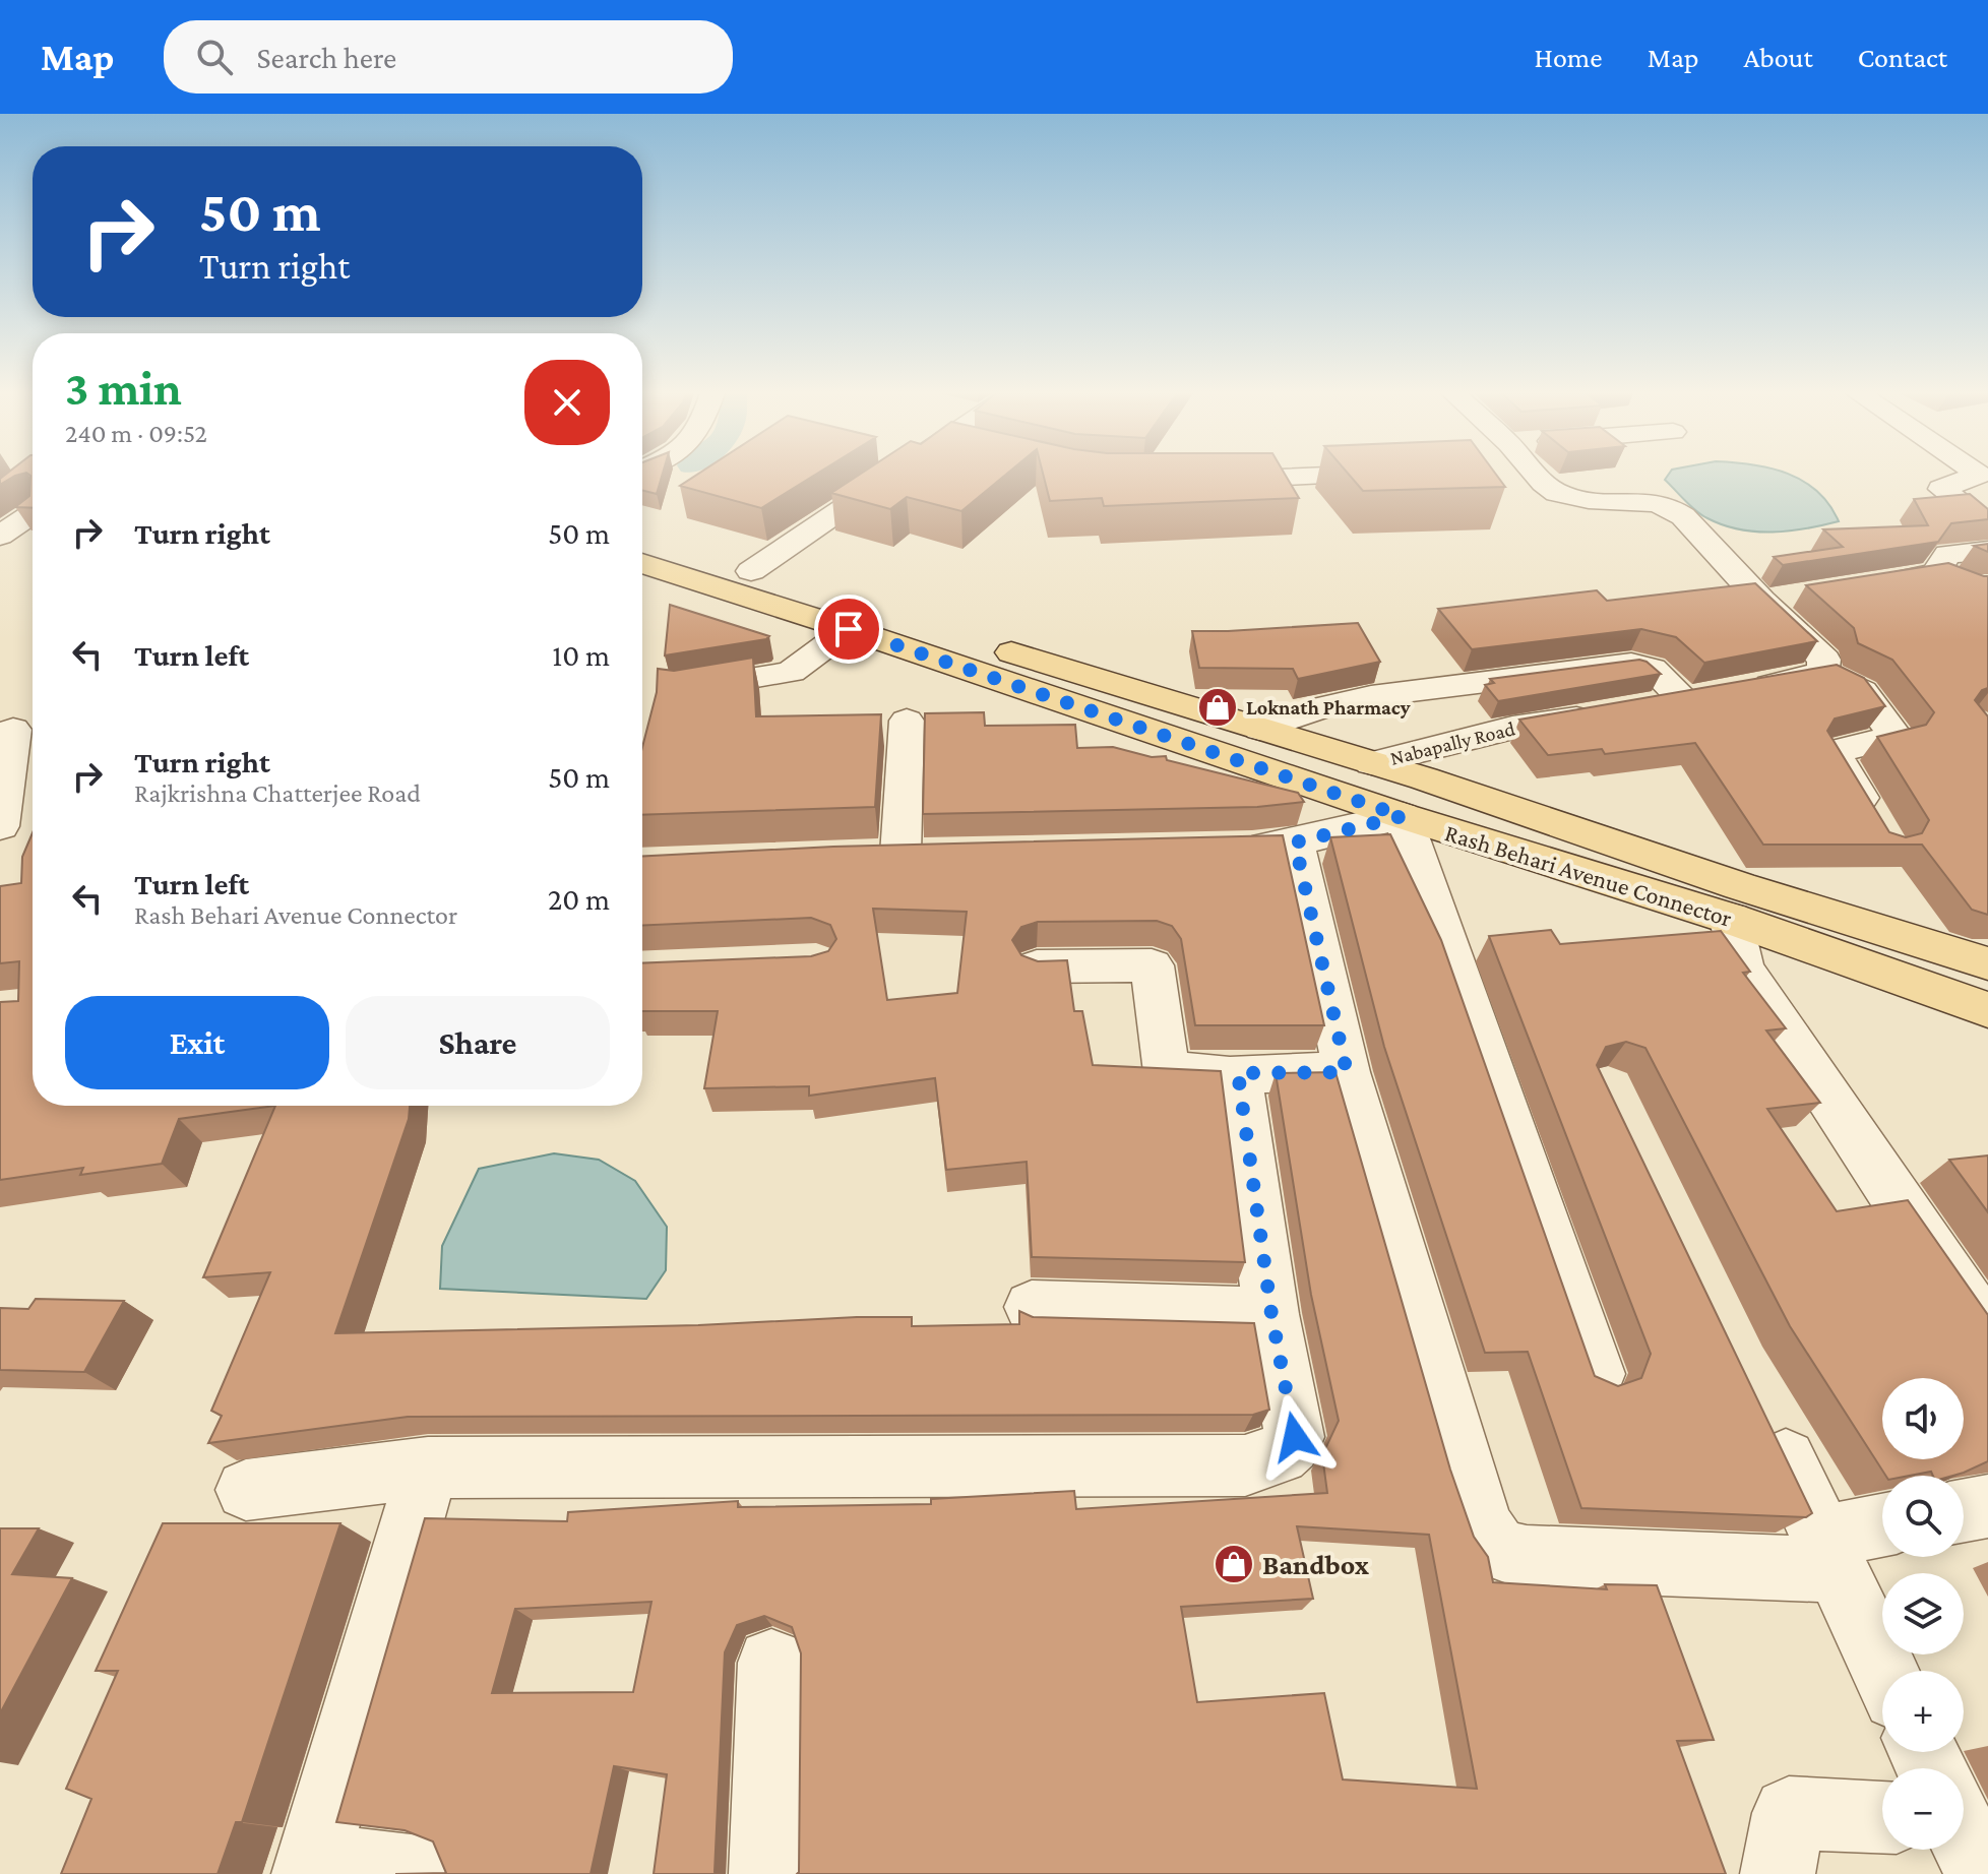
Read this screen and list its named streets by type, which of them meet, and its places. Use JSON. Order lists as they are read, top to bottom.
{
  "streets": {
    "main road": ["Rash Behari Avenue Connector"],
    "street": ["Nabapally Road"]
  },
  "crossings": [
    ["Nabapally Road", "Rash Behari Avenue Connector"]
  ],
  "places": {
    "shop": ["Loknath Pharmacy", "Bandbox"]
  },
  "page": {
    "header": "Map",
    "search": "Search here",
    "nav": [
      "Home",
      "Map",
      "About",
      "Contact"
    ],
    "turn": ["50 m", "Turn right"],
    "heading": ["3 min", "240 m · 09:52"],
    "list": [
      {
        "name": "Turn right",
        "value": "50 m"
      },
      {
        "name": "Turn left",
        "value": "10 m"
      },
      {
        "name": "Turn right",
        "note": "Rajkrishna Chatterjee Road",
        "value": "50 m"
      },
      {
        "name": "Turn left",
        "note": "Rash Behari Avenue Connector",
        "value": "20 m"
      }
    ],
    "buttons": ["Exit", "Share"],
    "map_buttons": ["+", "−"]
  }
}
